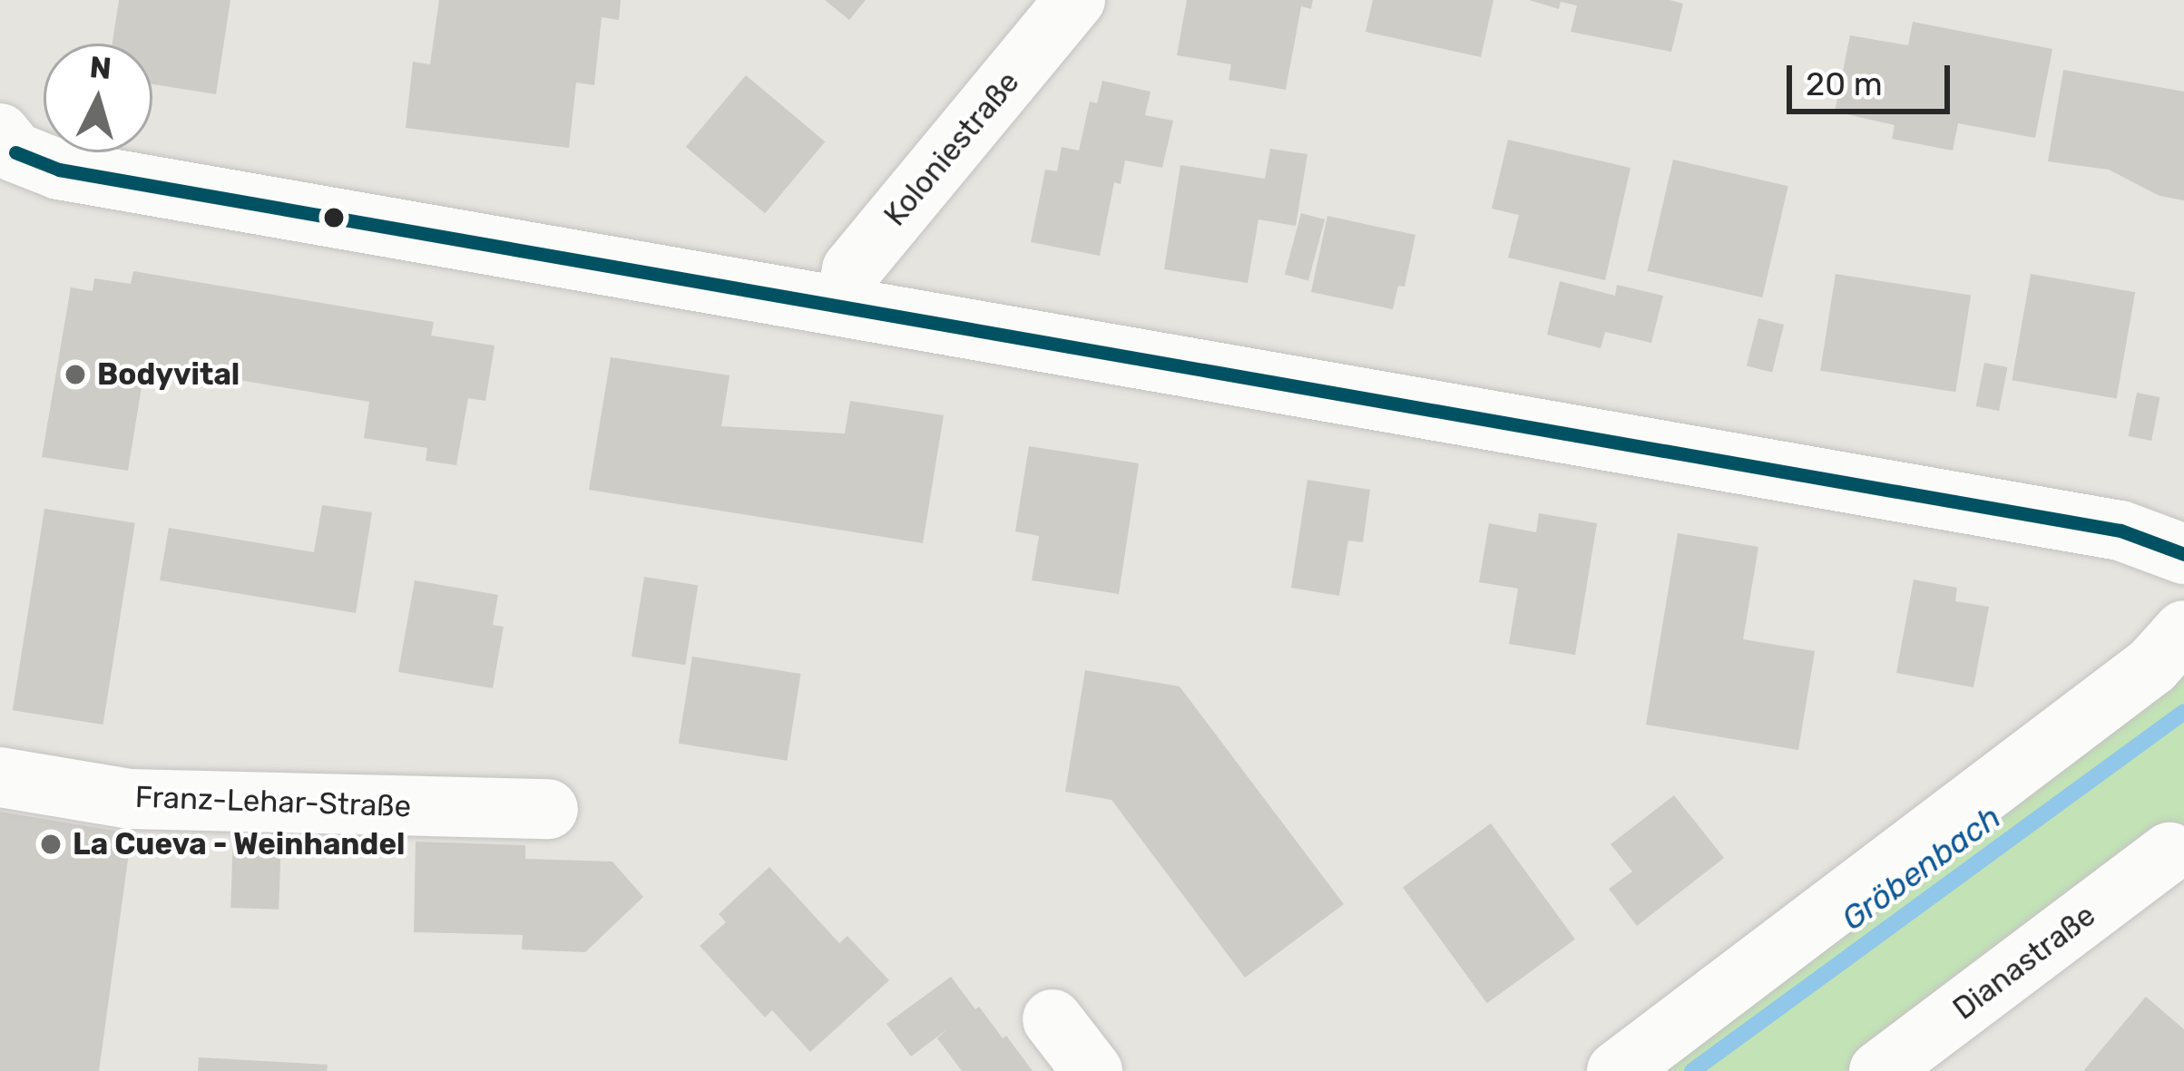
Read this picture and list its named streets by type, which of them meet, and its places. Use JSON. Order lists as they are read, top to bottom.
{
  "streets": {
    "street": ["Koloniestraße", "Franz-Lehar-Straße", "Dianastraße"]
  },
  "water": ["Gröbenbach"],
  "places": ["Bodyvital", "La Cueva - Weinhandel"],
  "scale_bar": "20 m",
  "north": "top"
}
